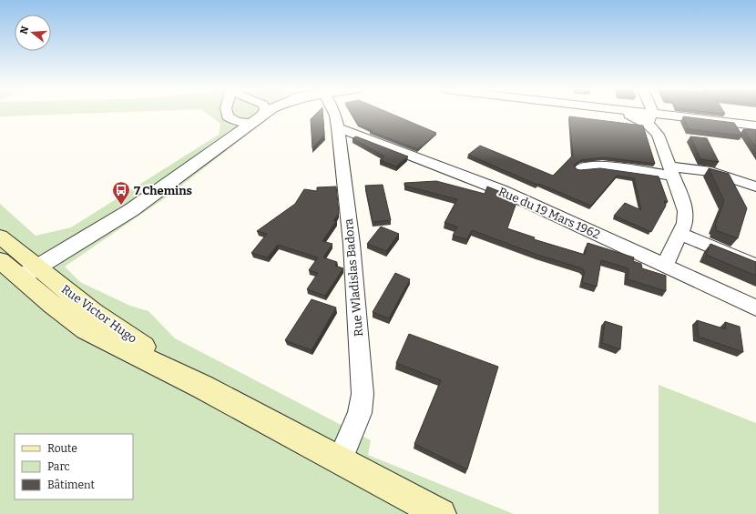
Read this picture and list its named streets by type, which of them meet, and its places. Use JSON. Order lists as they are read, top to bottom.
{
  "streets": {
    "main road": ["Rue Victor Hugo"],
    "street": ["Rue du 19 Mars 1962", "Rue Wladislas Badora"]
  },
  "crossings": [
    ["Rue du 19 Mars 1962", "Rue Wladislas Badora"],
    ["Rue Wladislas Badora", "Rue Victor Hugo"]
  ],
  "places": {
    "bus stop": ["7 Chemins"]
  },
  "legend": ["Route", "Parc", "Bâtiment"],
  "north": "left"
}
